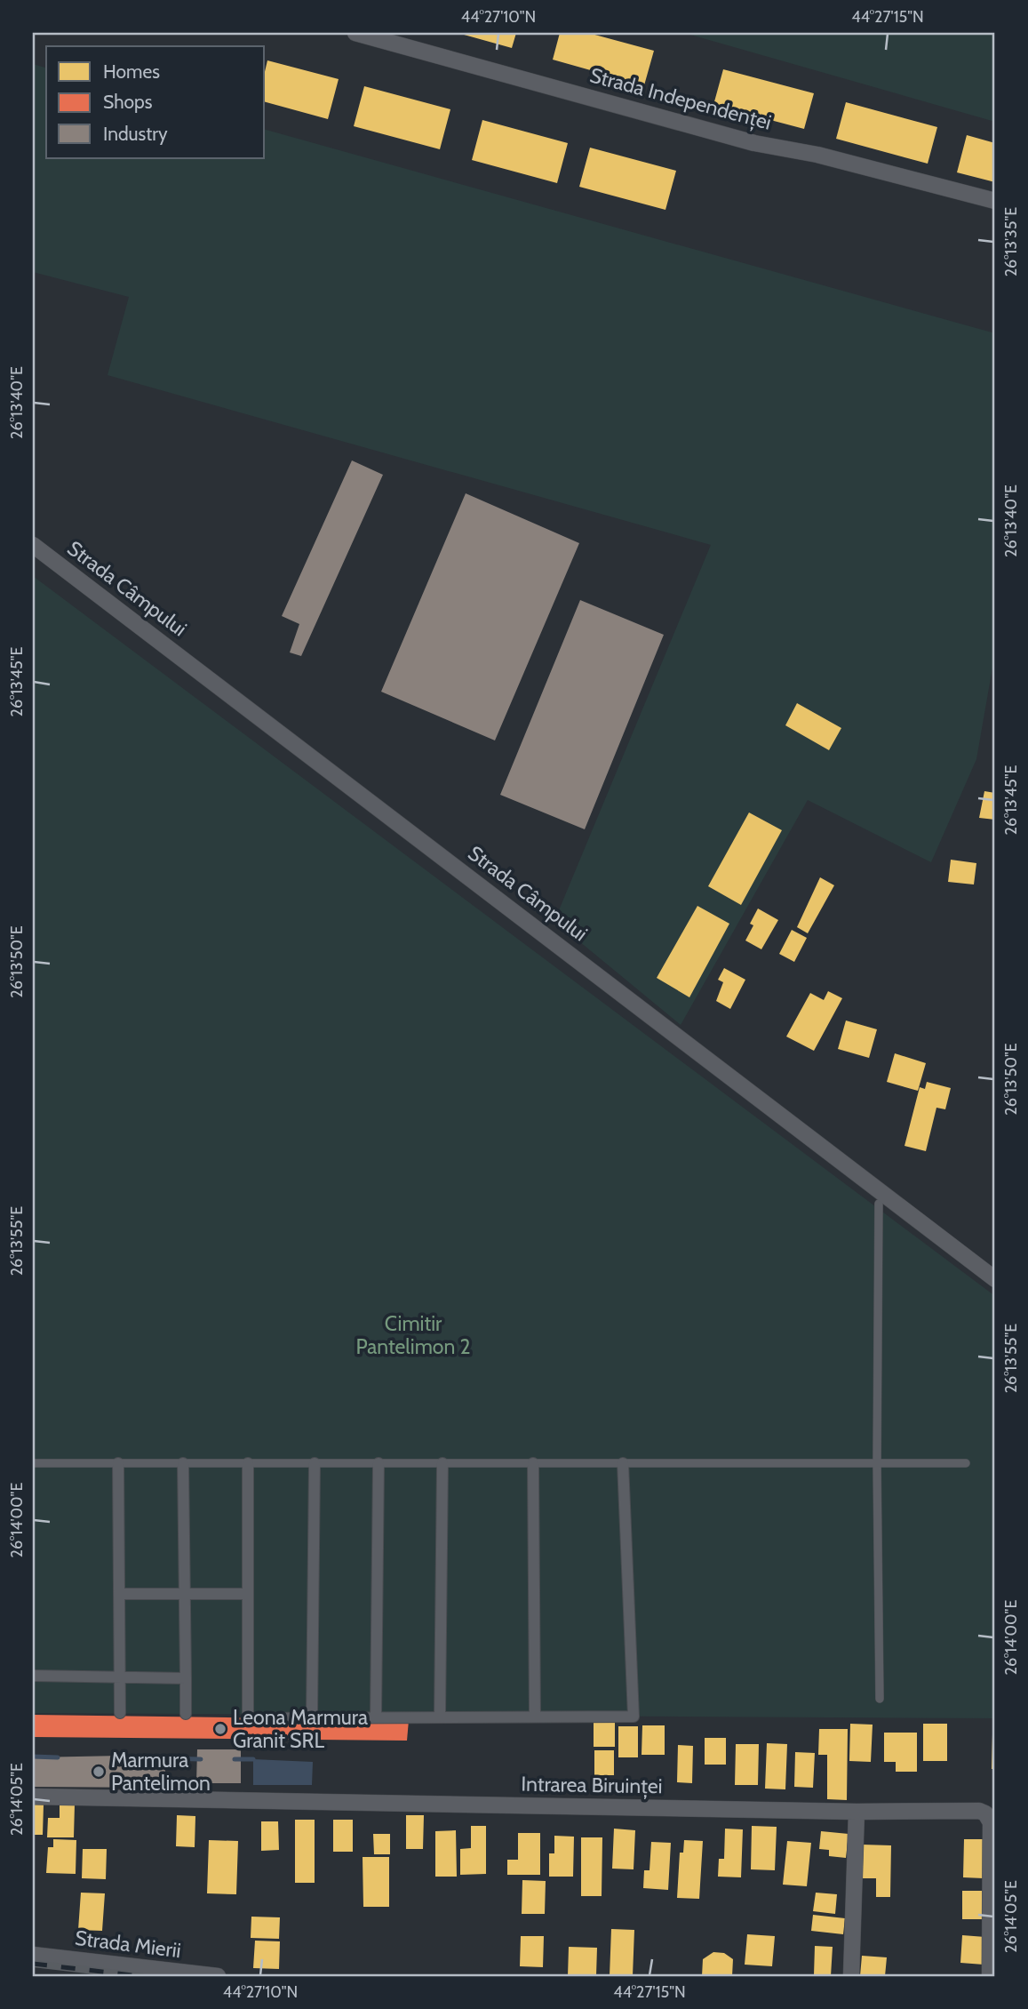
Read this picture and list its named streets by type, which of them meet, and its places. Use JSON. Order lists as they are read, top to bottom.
{
  "streets": {
    "street": [
      "Strada Independenței",
      "Strada Câmpului",
      "Intrarea Biruinței",
      "Strada Mierii"
    ]
  },
  "parks": ["Cimitir Pantelimon 2"],
  "places": ["Leona Marmura Granit SRL", "Marmura Pantelimon"],
  "legend": ["Homes", "Shops", "Industry"],
  "coordinates": [
    "44°27'10\"N",
    "44°27'15\"N",
    "26°13'35\"E",
    "26°13'40\"E",
    "26°13'45\"E",
    "26°13'50\"E",
    "26°13'55\"E",
    "26°14'00\"E",
    "26°14'05\"E"
  ]
}
